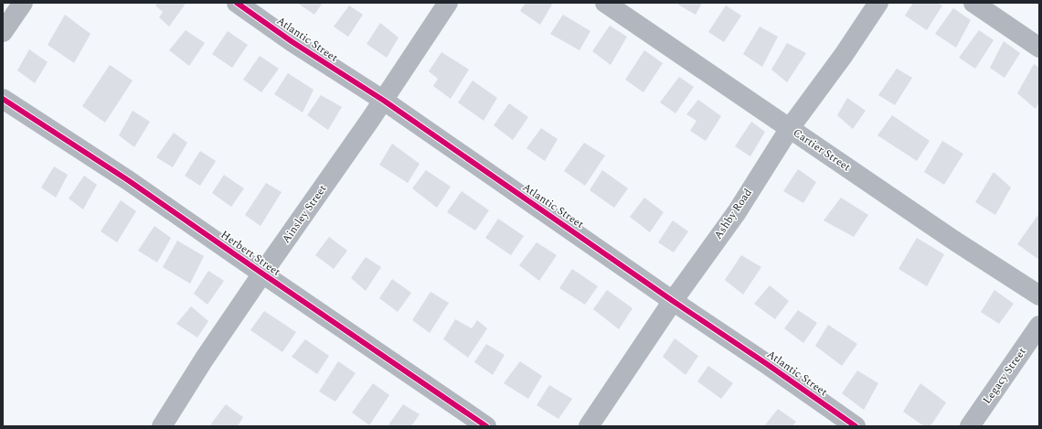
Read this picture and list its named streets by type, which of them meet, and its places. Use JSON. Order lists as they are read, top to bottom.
{
  "streets": {
    "street": [
      "Atlantic Street",
      "Cartier Street",
      "Ainsley Street",
      "Ashby Road",
      "Herbert Street",
      "Legacy Street"
    ]
  },
  "crossings": [
    ["Atlantic Street", "Ainsley Street"],
    ["Atlantic Street", "Ashby Road"],
    ["Cartier Street", "Ashby Road"],
    ["Ainsley Street", "Herbert Street"]
  ]
}
